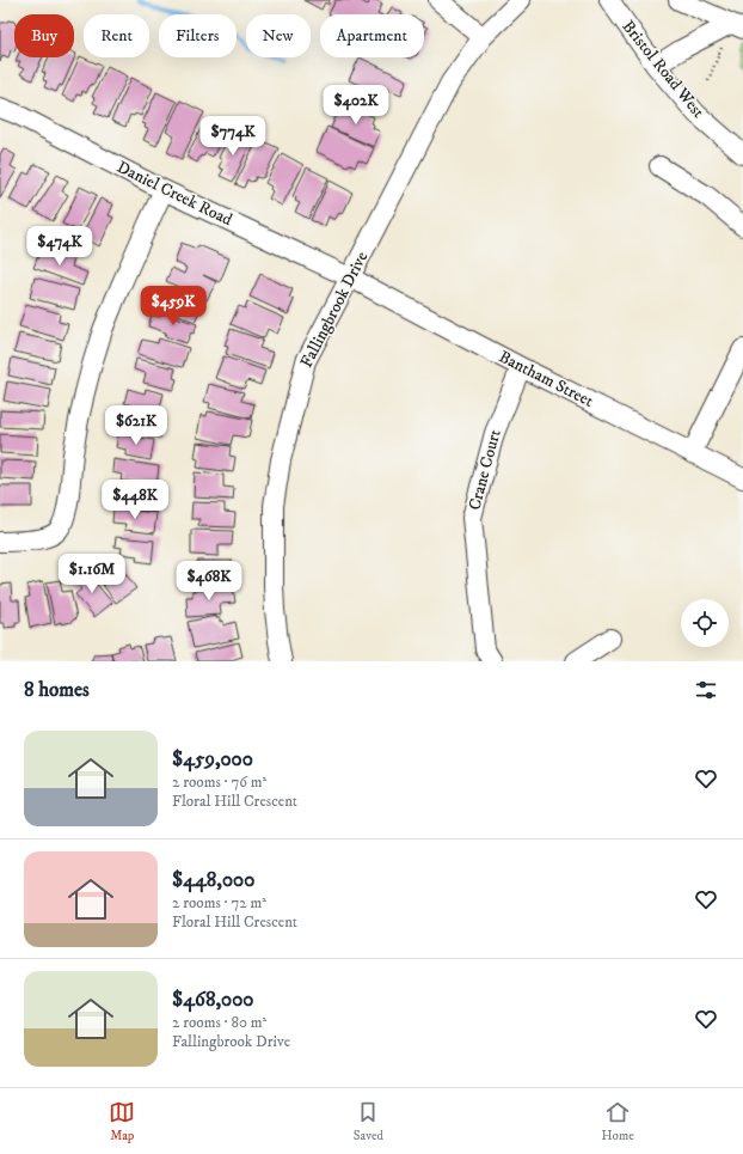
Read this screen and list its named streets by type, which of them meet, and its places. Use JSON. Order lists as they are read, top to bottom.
{
  "streets": {
    "street": [
      "Bristol Road West",
      "Daniel Creek Road",
      "Fallingbrook Drive",
      "Bantham Street",
      "Crane Court"
    ]
  },
  "crossings": [
    ["Daniel Creek Road", "Fallingbrook Drive"],
    ["Daniel Creek Road", "Bantham Street"],
    ["Fallingbrook Drive", "Bantham Street"],
    ["Bantham Street", "Crane Court"]
  ],
  "page": {
    "chip": [
      "Buy",
      "Rent",
      "Filters",
      "New",
      "Apartment"
    ],
    "price": [
      "$402K",
      "$774K",
      "$474K",
      "$459K",
      "$621K",
      "$448K",
      "$1.16M",
      "$468K"
    ],
    "heading": "8 homes",
    "list": [
      {
        "name": "$459,000",
        "note": "2 rooms · 76 m² · Floral Hill Crescent"
      },
      {
        "name": "$448,000",
        "note": "2 rooms · 72 m² · Floral Hill Crescent"
      },
      {
        "name": "$468,000",
        "note": "2 rooms · 80 m² · Fallingbrook Drive"
      }
    ],
    "tabs": ["Map", "Saved", "Home"]
  }
}
